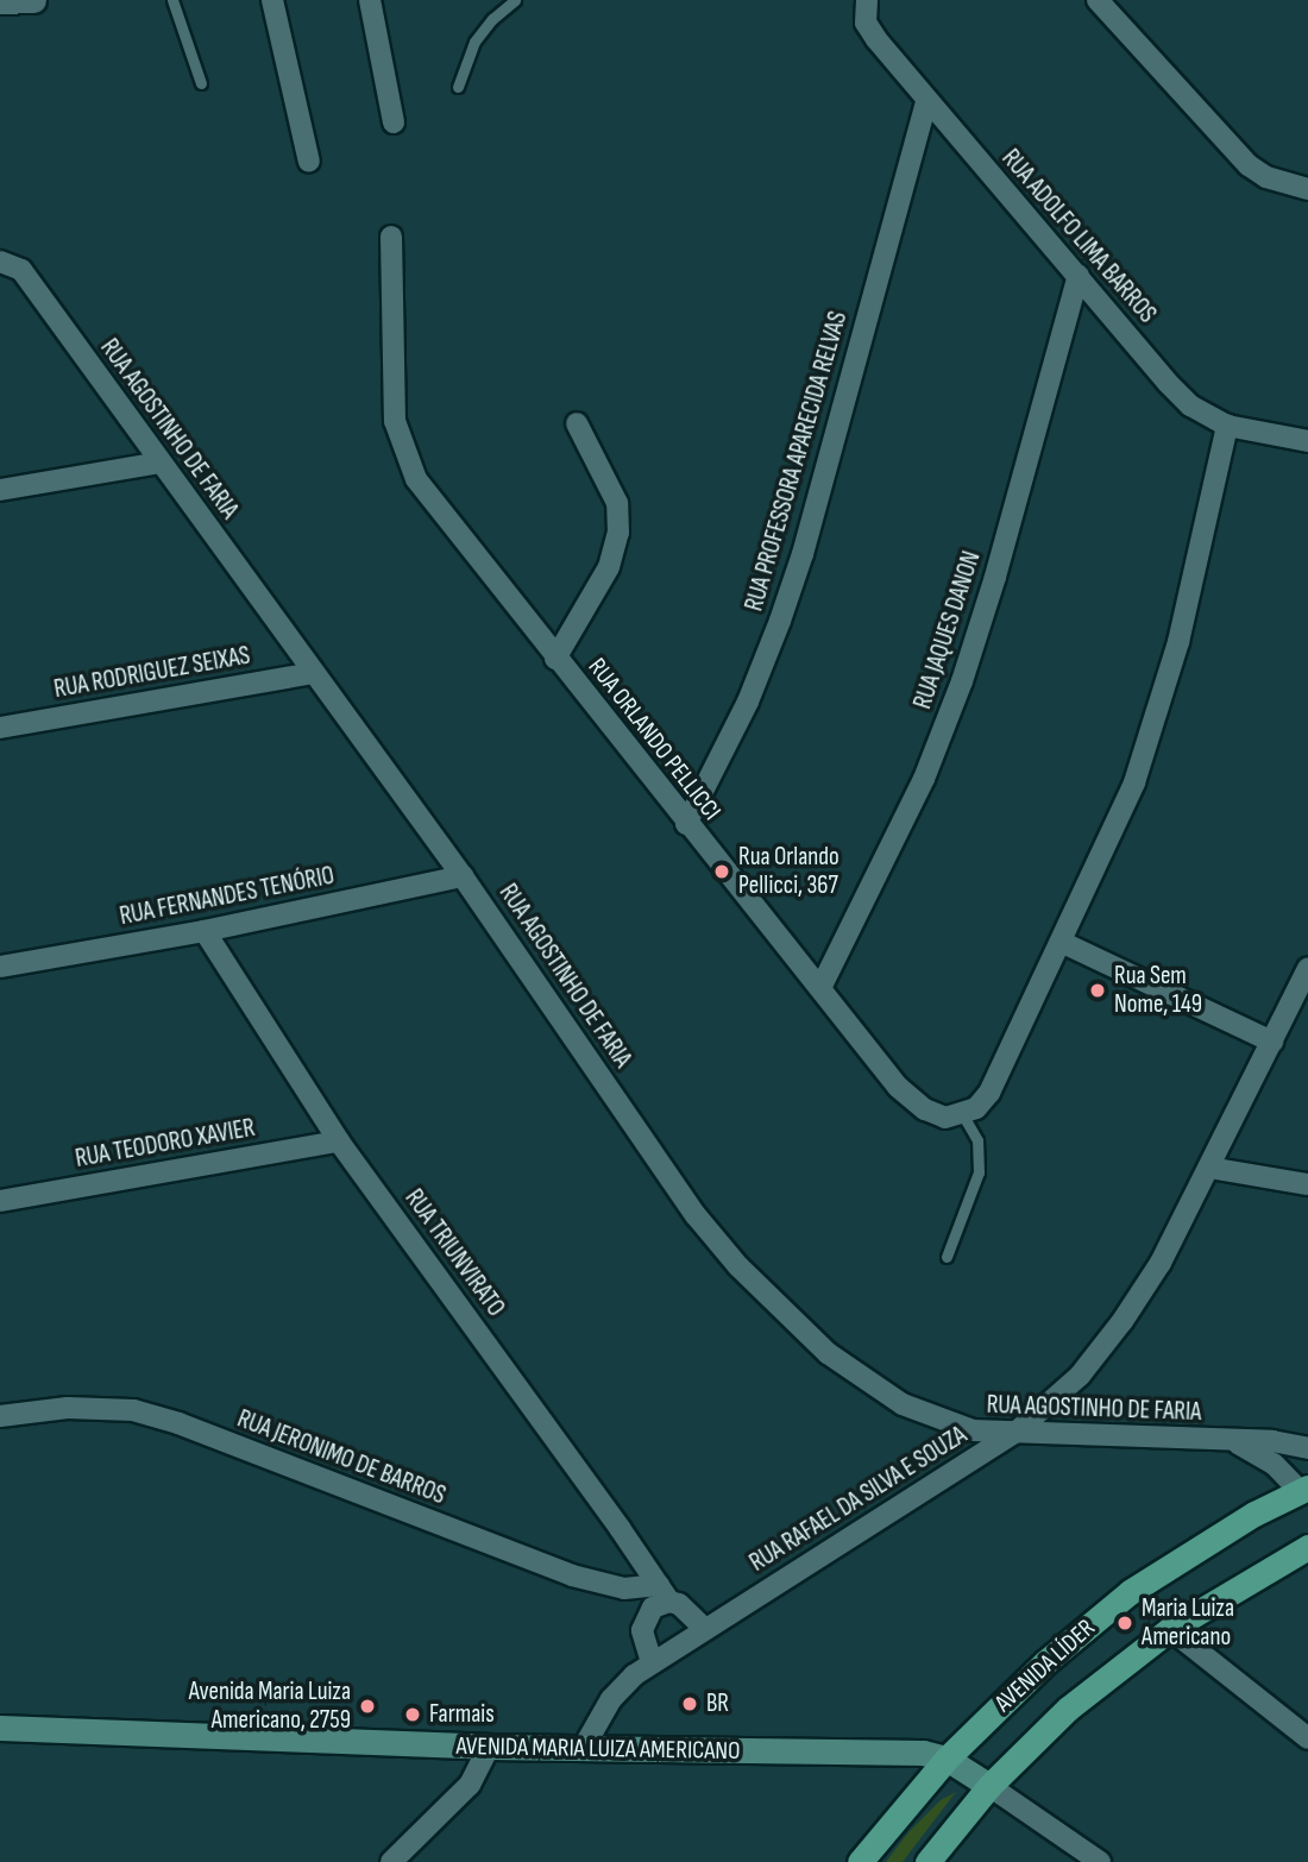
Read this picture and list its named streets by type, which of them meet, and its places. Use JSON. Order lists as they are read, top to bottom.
{
  "streets": {
    "main road": ["AVENIDA LÍDER", "AVENIDA MARIA LUIZA AMERICANO"],
    "street": [
      "RUA ADOLFO LIMA BARROS",
      "RUA AGOSTINHO DE FARIA",
      "RUA PROFESSORA APARECIDA RELVAS",
      "RUA JAQUES DANON",
      "RUA RODRIGUEZ SEIXAS",
      "RUA ORLANDO PELLICCI",
      "RUA FERNANDES TENÓRIO",
      "RUA TEODORO XAVIER",
      "RUA TRIUNVIRATO",
      "RUA JERONIMO DE BARROS",
      "RUA RAFAEL DA SILVA E SOUZA"
    ]
  },
  "crossings": [
    ["RUA ADOLFO LIMA BARROS", "RUA PROFESSORA APARECIDA RELVAS"],
    ["RUA ADOLFO LIMA BARROS", "RUA JAQUES DANON"],
    ["RUA AGOSTINHO DE FARIA", "RUA RODRIGUEZ SEIXAS"],
    ["RUA AGOSTINHO DE FARIA", "RUA FERNANDES TENÓRIO"],
    ["RUA AGOSTINHO DE FARIA", "RUA RAFAEL DA SILVA E SOUZA"],
    ["RUA AGOSTINHO DE FARIA", "AVENIDA LÍDER"],
    ["RUA PROFESSORA APARECIDA RELVAS", "RUA ORLANDO PELLICCI"],
    ["RUA JAQUES DANON", "RUA ORLANDO PELLICCI"],
    ["RUA FERNANDES TENÓRIO", "RUA TRIUNVIRATO"],
    ["RUA TEODORO XAVIER", "RUA TRIUNVIRATO"],
    ["RUA TRIUNVIRATO", "RUA JERONIMO DE BARROS"],
    ["RUA TRIUNVIRATO", "RUA RAFAEL DA SILVA E SOUZA"],
    ["RUA RAFAEL DA SILVA E SOUZA", "AVENIDA MARIA LUIZA AMERICANO"],
    ["AVENIDA LÍDER", "AVENIDA MARIA LUIZA AMERICANO"]
  ],
  "places": [
    "Rua Orlando Pellicci, 367",
    "Rua Sem Nome, 149",
    "Maria Luiza Americano",
    "BR",
    "Avenida Maria Luiza Americano, 2759",
    "Farmais"
  ]
}
